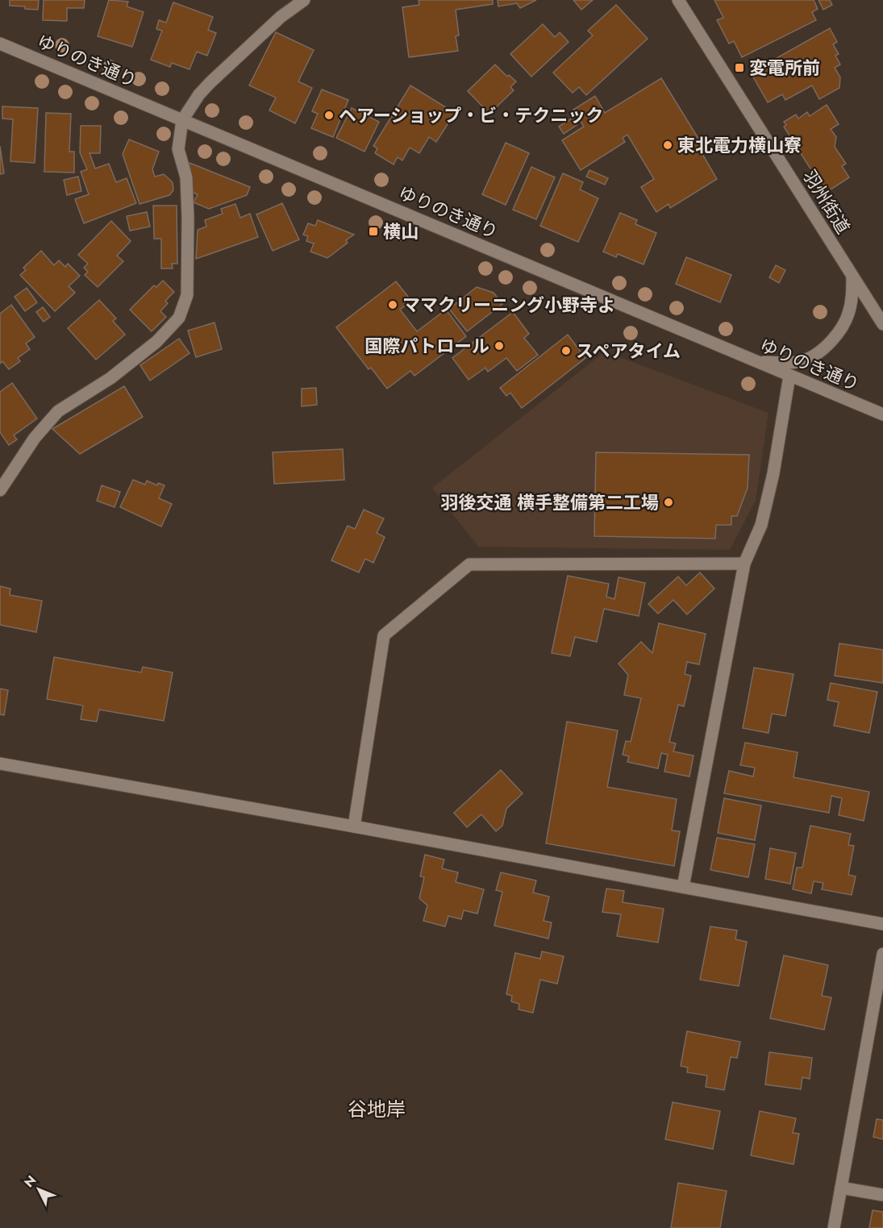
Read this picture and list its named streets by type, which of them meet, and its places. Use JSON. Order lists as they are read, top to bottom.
{
  "streets": {
    "street": ["ゆりのき通り", "羽州街道"]
  },
  "districts": ["谷地岸"],
  "places": {
    "transit": ["変電所前", "横山"],
    "other": [
      "ヘアーショップ・ビ・テクニック",
      "東北電力横山寮",
      "ママクリーニング小野寺よ",
      "国際パトロール",
      "スペアタイム",
      "羽後交通 横手整備第二工場"
    ]
  },
  "north": "top left"
}
